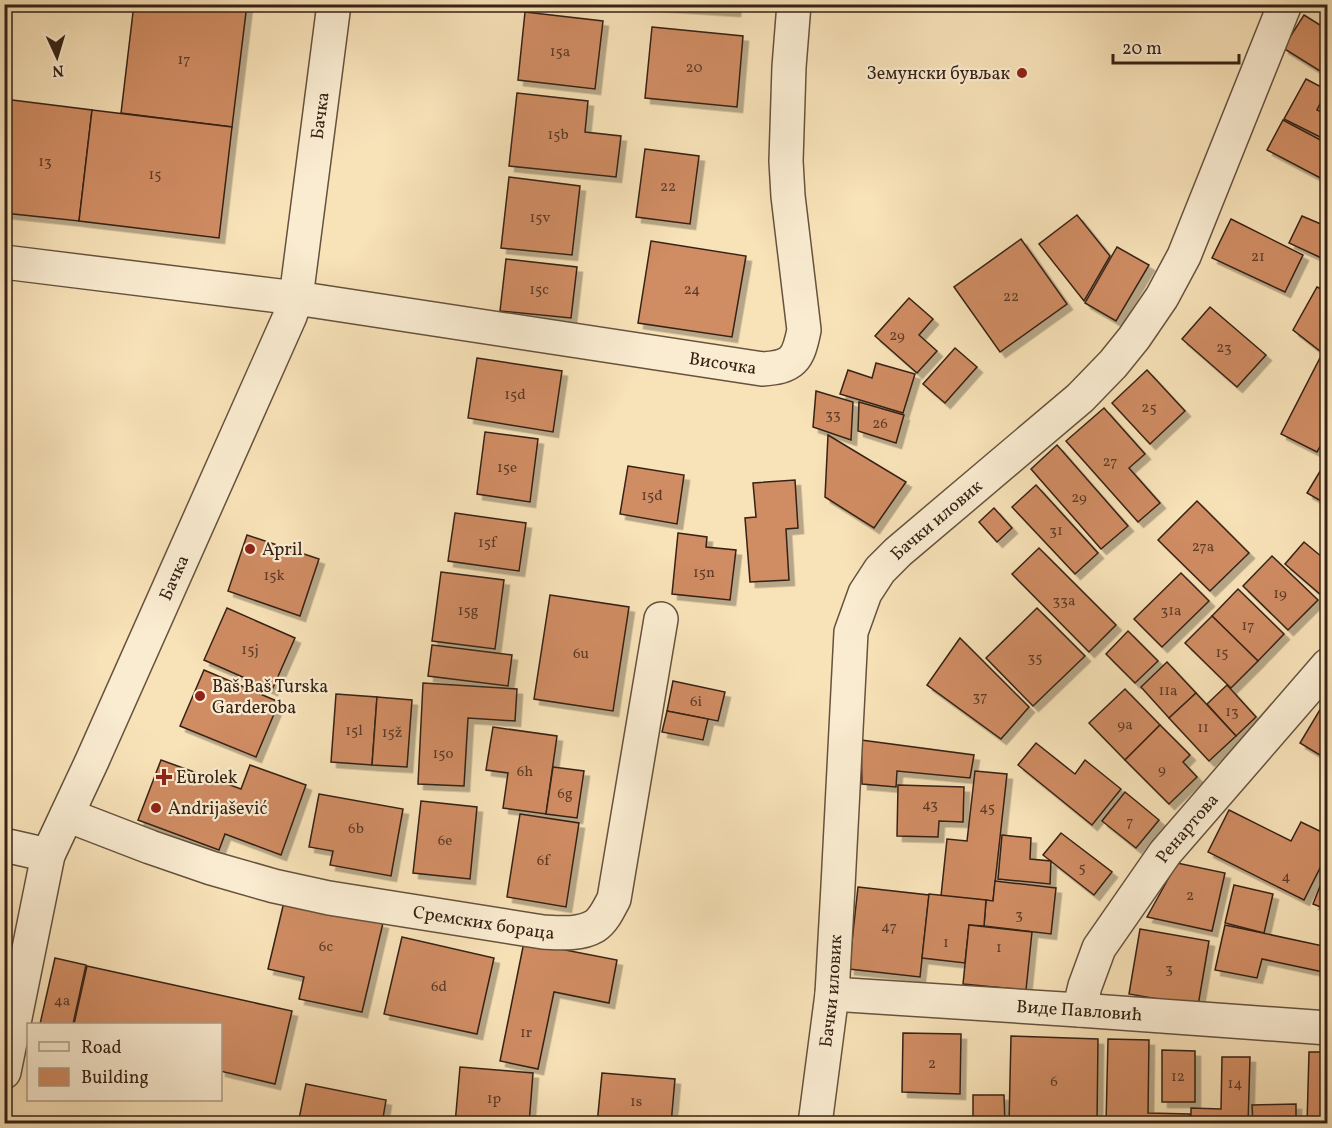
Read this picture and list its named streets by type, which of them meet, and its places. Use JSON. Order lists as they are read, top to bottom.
{
  "streets": {
    "street": [
      "Бачка",
      "Височка",
      "Бачки иловик",
      "Ренартова",
      "Сремских бораца",
      "Виде Павловић"
    ]
  },
  "crossings": [
    ["Бачка", "Височка"],
    ["Бачка", "Сремских бораца"],
    ["Бачки иловик", "Виде Павловић"],
    ["Ренартова", "Виде Павловић"]
  ],
  "places": {
    "other": [
      "Земунски бувљак",
      "April",
      "Baš Baš Turska Garderoba",
      "Andrijašević"
    ],
    "health": ["Eurolek"]
  },
  "house_numbers": [
    "15a",
    "17",
    "20",
    "15b",
    "13",
    "15",
    "22",
    "15v",
    "21",
    "15c",
    "24",
    "22",
    "29",
    "23",
    "15d",
    "25",
    "33",
    "26",
    "27",
    "15e",
    "15đ",
    "29",
    "31",
    "15f",
    "27a",
    "15n",
    "15k",
    "19",
    "33a",
    "15g",
    "31a",
    "17",
    "15j",
    "15",
    "6u",
    "35",
    "11a",
    "37",
    "6i",
    "13",
    "9a",
    "11",
    "15l",
    "15ž",
    "15o",
    "9",
    "6h",
    "6g",
    "43",
    "45",
    "7",
    "6b",
    "6e",
    "6f",
    "5",
    "4",
    "2",
    "3",
    "47",
    "1",
    "6c",
    "1",
    "3",
    "6d",
    "4a",
    "1r",
    "2",
    "12",
    "6",
    "14",
    "1p",
    "1s"
  ],
  "legend": ["Road", "Building"],
  "scale_bar": "20 m",
  "north": "bottom"
}
